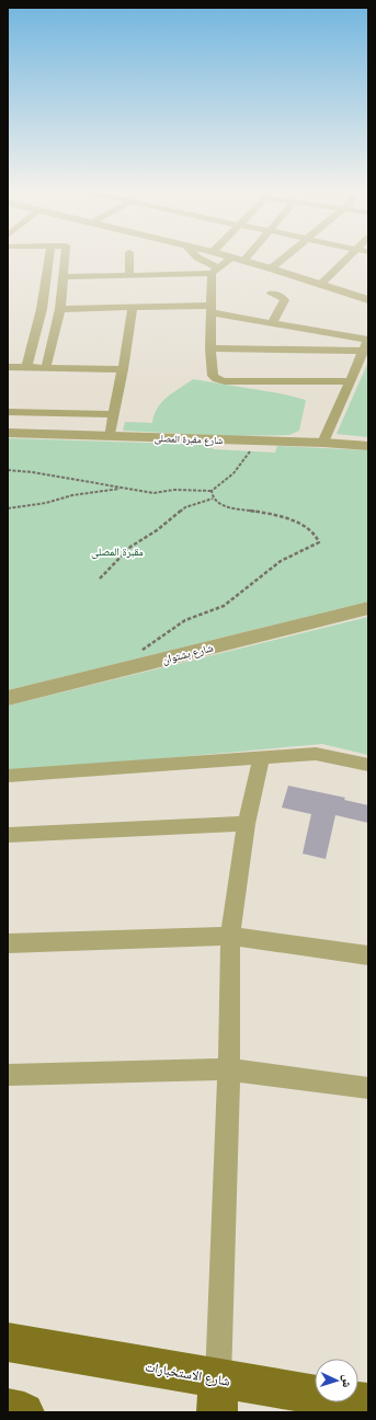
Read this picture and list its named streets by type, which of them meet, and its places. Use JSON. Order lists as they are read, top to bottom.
{
  "streets": {
    "main road": ["شارع الاستخبارات"],
    "street": ["شارع مقبرة المصلى", "شارع بشتوان"]
  },
  "parks": ["مقبرة المصلى"],
  "north": "right"
}
